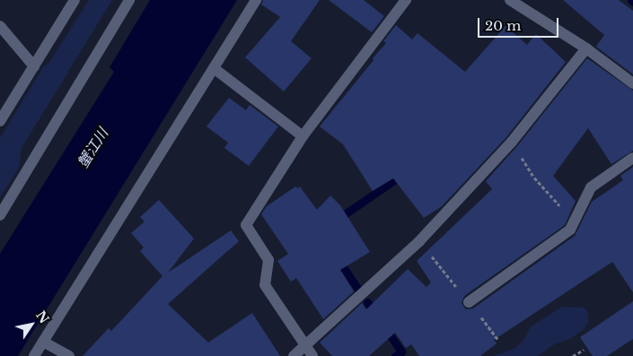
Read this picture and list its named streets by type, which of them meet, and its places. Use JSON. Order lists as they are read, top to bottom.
{
  "water": ["蟹江川"],
  "scale_bar": "20 m",
  "north": "top right"
}
